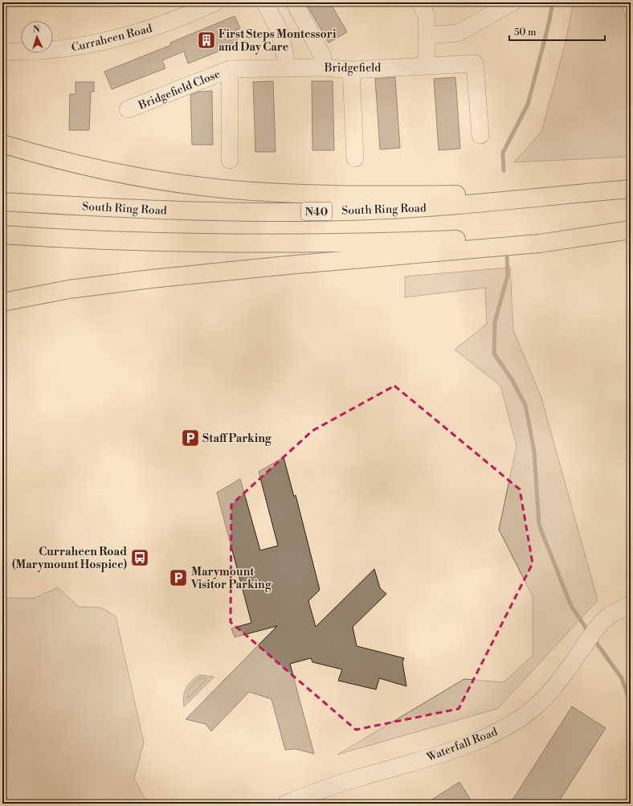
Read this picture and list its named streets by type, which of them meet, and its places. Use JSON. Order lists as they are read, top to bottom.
{
  "streets": {
    "highway": ["South Ring Road", "N40"],
    "street": [
      "Curraheen Road",
      "Bridgefield",
      "Bridgefield Close",
      "Waterfall Road"
    ]
  },
  "crossings": [
    ["Bridgefield", "Bridgefield Close"]
  ],
  "places": {
    "building": ["First Steps Montessori and Day Care"],
    "parking": ["Staff Parking", "Marymount Visitor Parking"],
    "bus stop": ["Curraheen Road (Marymount Hospice)"]
  },
  "scale_bar": "50 m",
  "north": "top"
}
